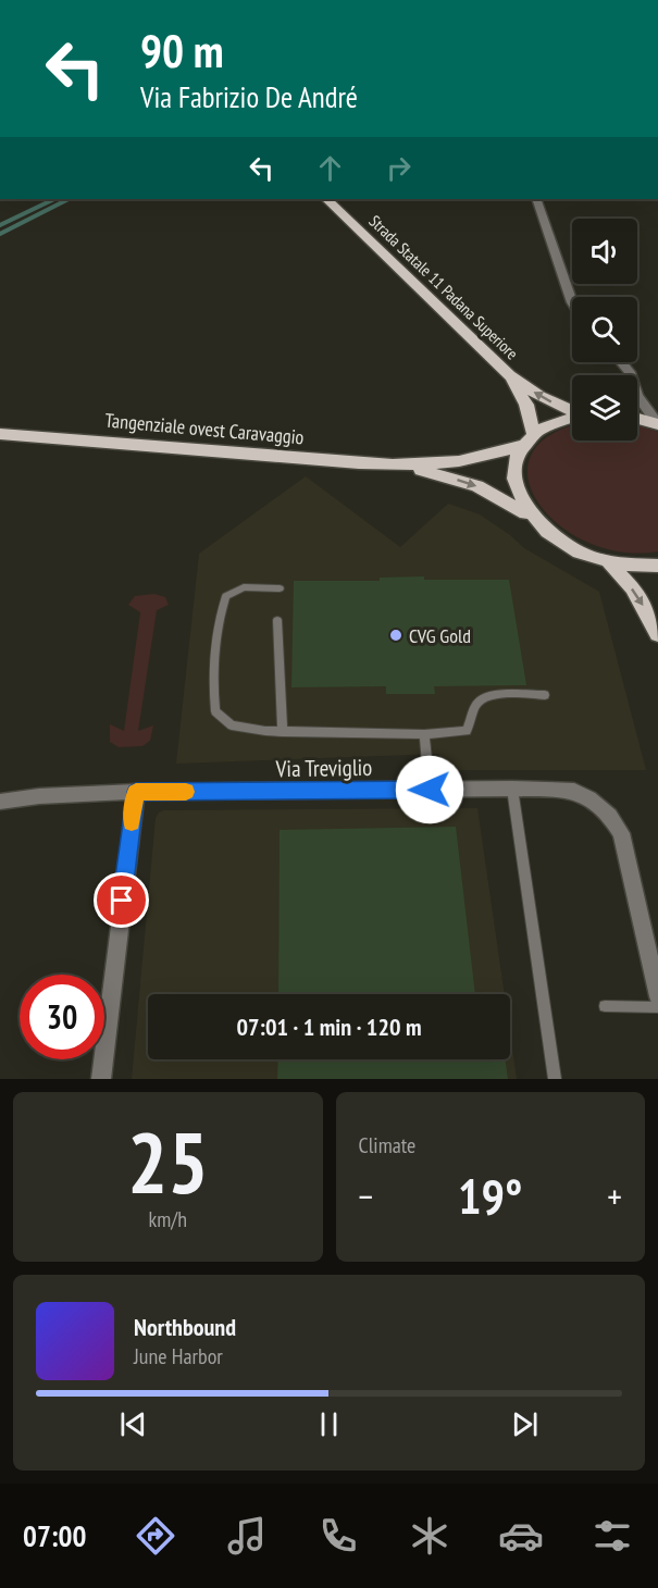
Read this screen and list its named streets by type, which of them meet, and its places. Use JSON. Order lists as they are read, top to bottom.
{
  "streets": {
    "main road": ["Strada Statale 11 Padana Superiore", "Tangenziale ovest Caravaggio"],
    "street": ["Via Treviglio"]
  },
  "crossings": [
    ["Strada Statale 11 Padana Superiore", "Tangenziale ovest Caravaggio"]
  ],
  "places": ["CVG Gold"],
  "page": {
    "turn": ["90 m", "Via Fabrizio De André"],
    "limit": "30",
    "trip": "07:01 · 1 min · 120 m",
    "tile": [
      ["25", "km/h"],
      "Climate"
    ],
    "heat": ["−", "19°", "+"],
    "song": ["Northbound", "June Harbor"],
    "tabs": "07:00"
  }
}
